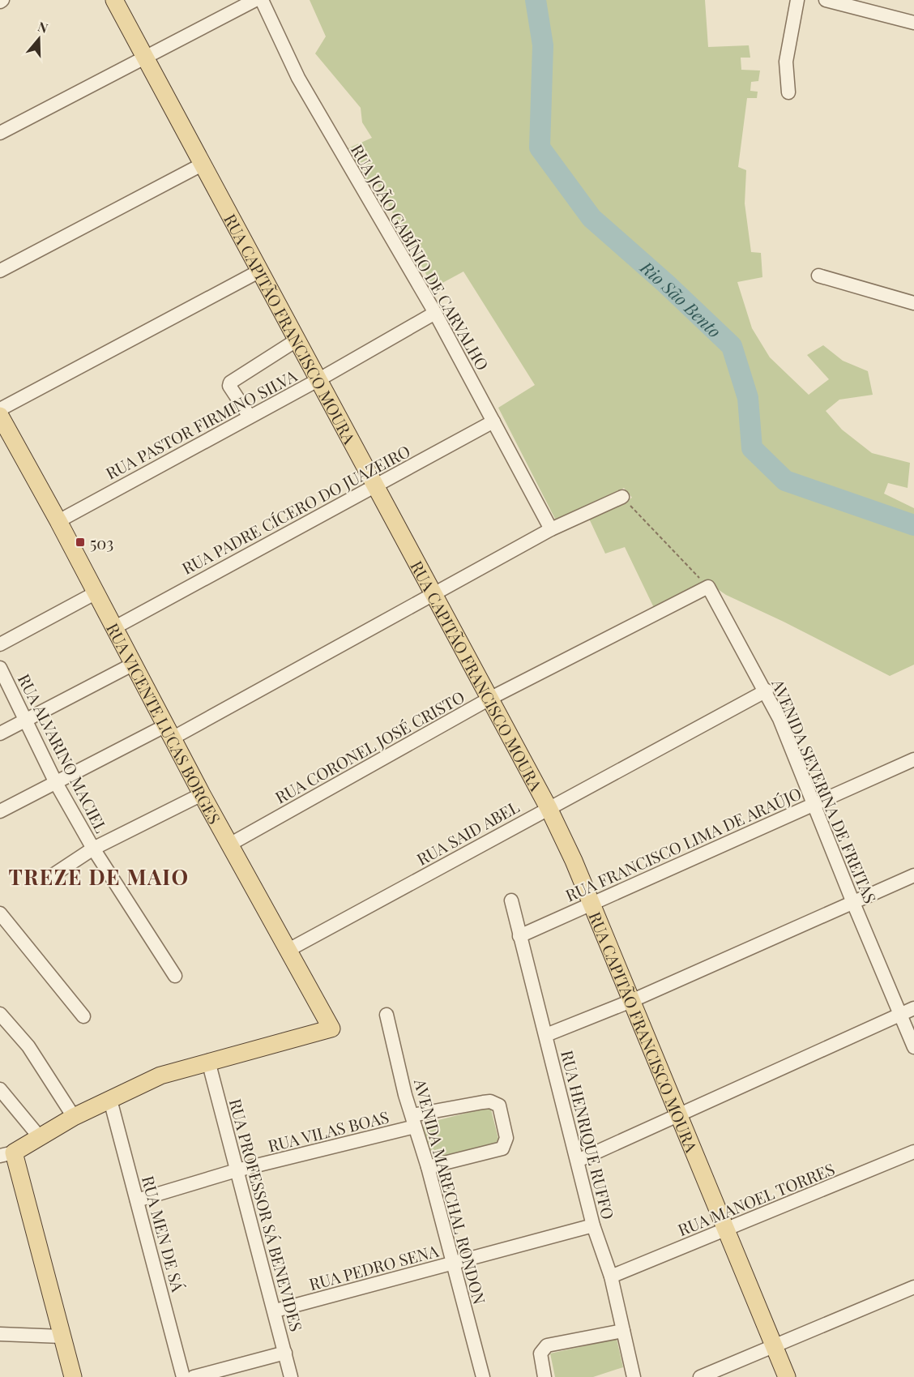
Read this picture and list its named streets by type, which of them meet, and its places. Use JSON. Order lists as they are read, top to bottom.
{
  "streets": {
    "main road": ["RUA CAPITÃO FRANCISCO MOURA", "RUA VICENTE LUCAS BORGES"],
    "street": [
      "RUA JOÃO GABÍNIO DE CARVALHO",
      "RUA PASTOR FIRMINO SILVA",
      "RUA PADRE CÍCERO DO JUAZEIRO",
      "RUA CORONEL JOSÉ CRISTO",
      "RUA ALVARINO MACIEL",
      "AVENIDA SEVERINA DE FREITAS",
      "RUA SAID ABEL",
      "RUA FRANCISCO LIMA DE ARAÚJO",
      "RUA VILAS BOAS",
      "RUA HENRIQUE RUFFO",
      "AVENIDA MARECHAL RONDON",
      "RUA MANOEL TORRES",
      "RUA PROFESSOR SÁ BENEVIDES",
      "RUA MEN DE SÁ",
      "RUA PEDRO SENA"
    ]
  },
  "crossings": [
    ["RUA JOÃO GABÍNIO DE CARVALHO", "RUA PASTOR FIRMINO SILVA"],
    ["RUA JOÃO GABÍNIO DE CARVALHO", "RUA PADRE CÍCERO DO JUAZEIRO"],
    ["RUA CAPITÃO FRANCISCO MOURA", "RUA PASTOR FIRMINO SILVA"],
    ["RUA CAPITÃO FRANCISCO MOURA", "RUA PADRE CÍCERO DO JUAZEIRO"],
    ["RUA CAPITÃO FRANCISCO MOURA", "RUA CORONEL JOSÉ CRISTO"],
    ["RUA CAPITÃO FRANCISCO MOURA", "RUA SAID ABEL"],
    ["RUA CAPITÃO FRANCISCO MOURA", "RUA FRANCISCO LIMA DE ARAÚJO"],
    ["RUA CAPITÃO FRANCISCO MOURA", "RUA MANOEL TORRES"],
    ["RUA PASTOR FIRMINO SILVA", "RUA VICENTE LUCAS BORGES"],
    ["RUA PADRE CÍCERO DO JUAZEIRO", "RUA VICENTE LUCAS BORGES"],
    ["RUA VICENTE LUCAS BORGES", "RUA CORONEL JOSÉ CRISTO"],
    ["RUA VICENTE LUCAS BORGES", "RUA SAID ABEL"],
    ["RUA VICENTE LUCAS BORGES", "RUA PROFESSOR SÁ BENEVIDES"],
    ["RUA CORONEL JOSÉ CRISTO", "AVENIDA SEVERINA DE FREITAS"],
    ["AVENIDA SEVERINA DE FREITAS", "RUA SAID ABEL"],
    ["AVENIDA SEVERINA DE FREITAS", "RUA FRANCISCO LIMA DE ARAÚJO"],
    ["RUA FRANCISCO LIMA DE ARAÚJO", "RUA HENRIQUE RUFFO"],
    ["RUA VILAS BOAS", "AVENIDA MARECHAL RONDON"],
    ["RUA VILAS BOAS", "RUA PROFESSOR SÁ BENEVIDES"],
    ["RUA VILAS BOAS", "RUA MEN DE SÁ"],
    ["RUA HENRIQUE RUFFO", "RUA MANOEL TORRES"],
    ["RUA HENRIQUE RUFFO", "RUA PEDRO SENA"],
    ["AVENIDA MARECHAL RONDON", "RUA PEDRO SENA"],
    ["RUA PROFESSOR SÁ BENEVIDES", "RUA PEDRO SENA"]
  ],
  "districts": ["TREZE DE MAIO"],
  "water": ["Rio São Bento"],
  "places": {
    "transit": ["503"]
  },
  "north": "top"
}
